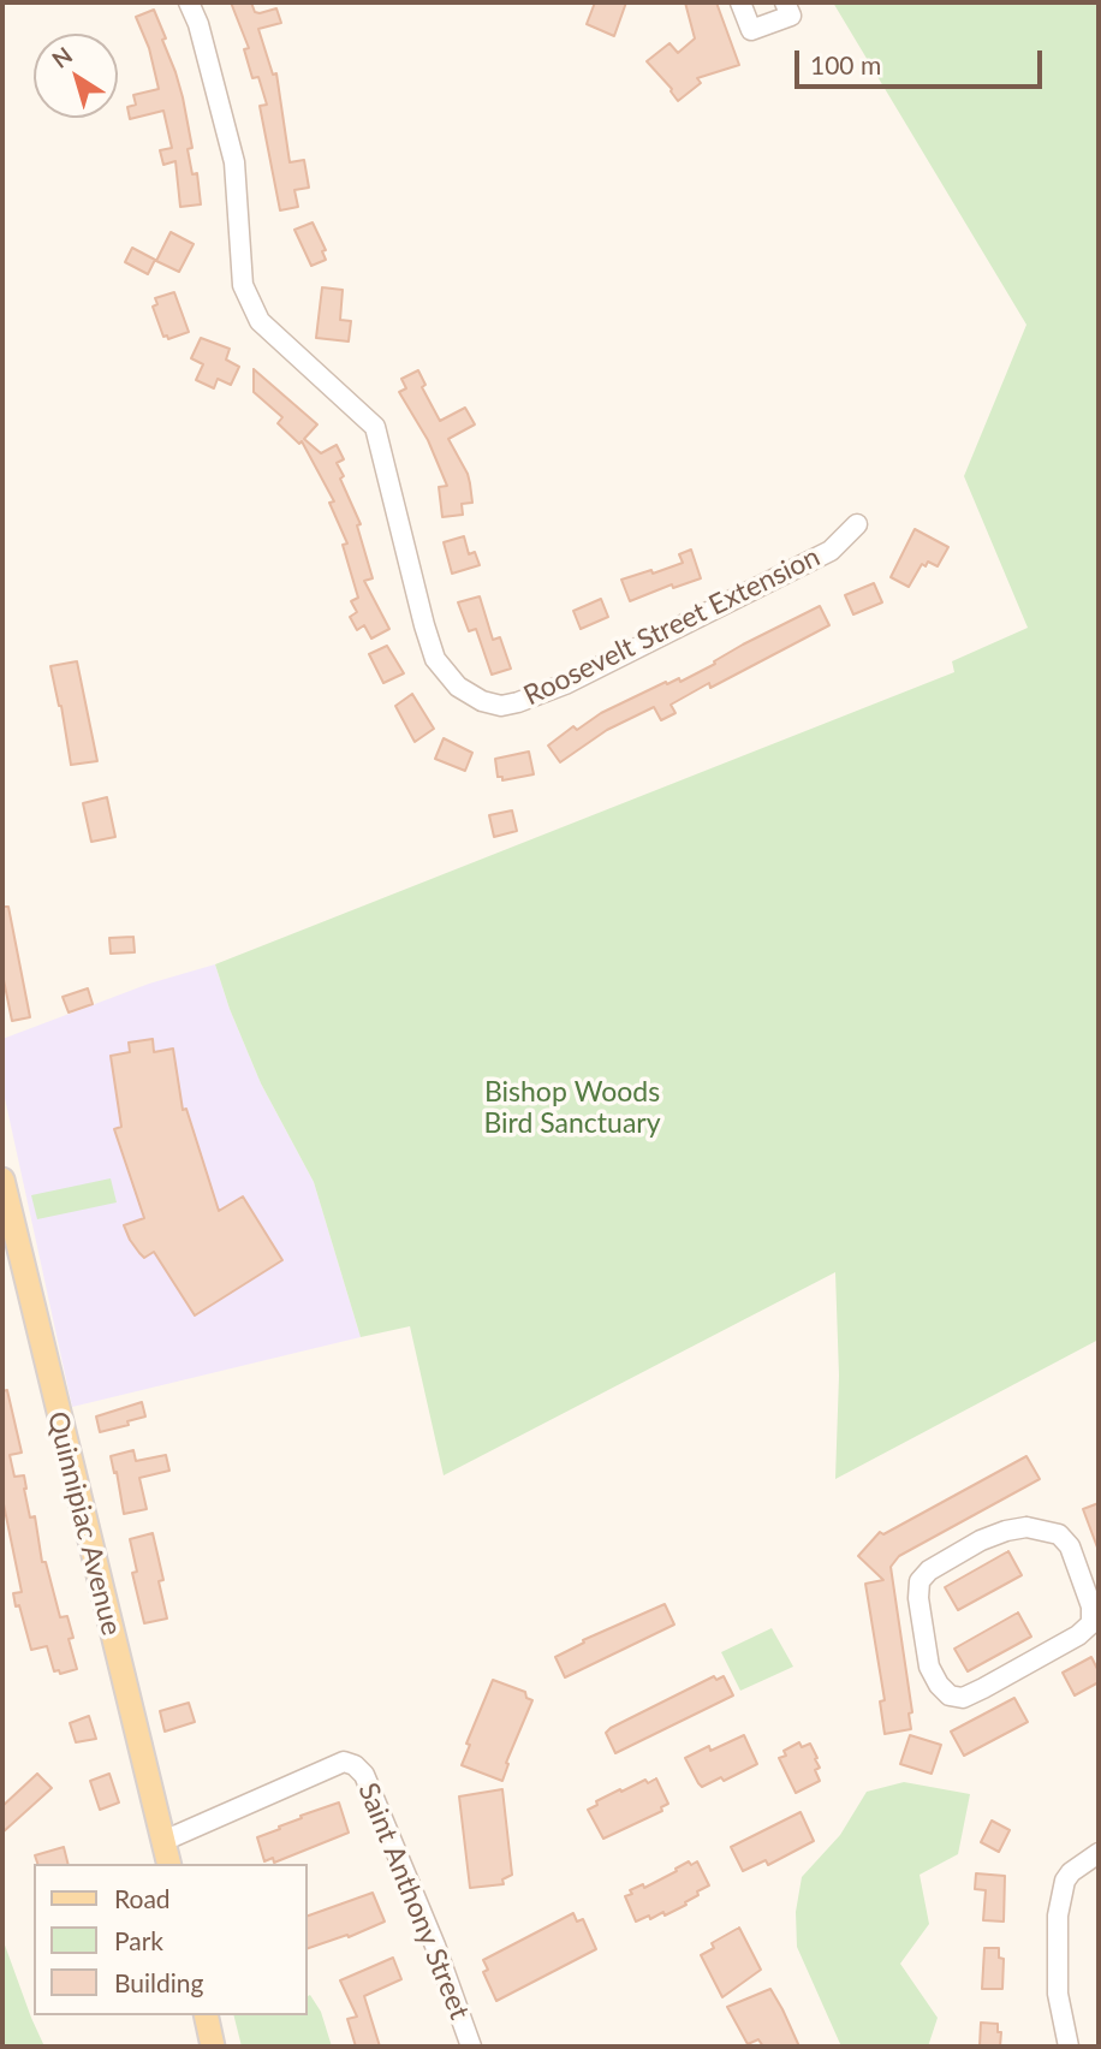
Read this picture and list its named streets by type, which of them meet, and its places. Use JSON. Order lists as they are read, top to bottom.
{
  "streets": {
    "main road": ["Quinnipiac Avenue"],
    "street": ["Roosevelt Street Extension", "Saint Anthony Street"]
  },
  "crossings": [
    ["Quinnipiac Avenue", "Saint Anthony Street"]
  ],
  "parks": ["Bishop Woods Bird Sanctuary"],
  "legend": ["Road", "Park", "Building"],
  "scale_bar": "100 m",
  "north": "top left"
}
